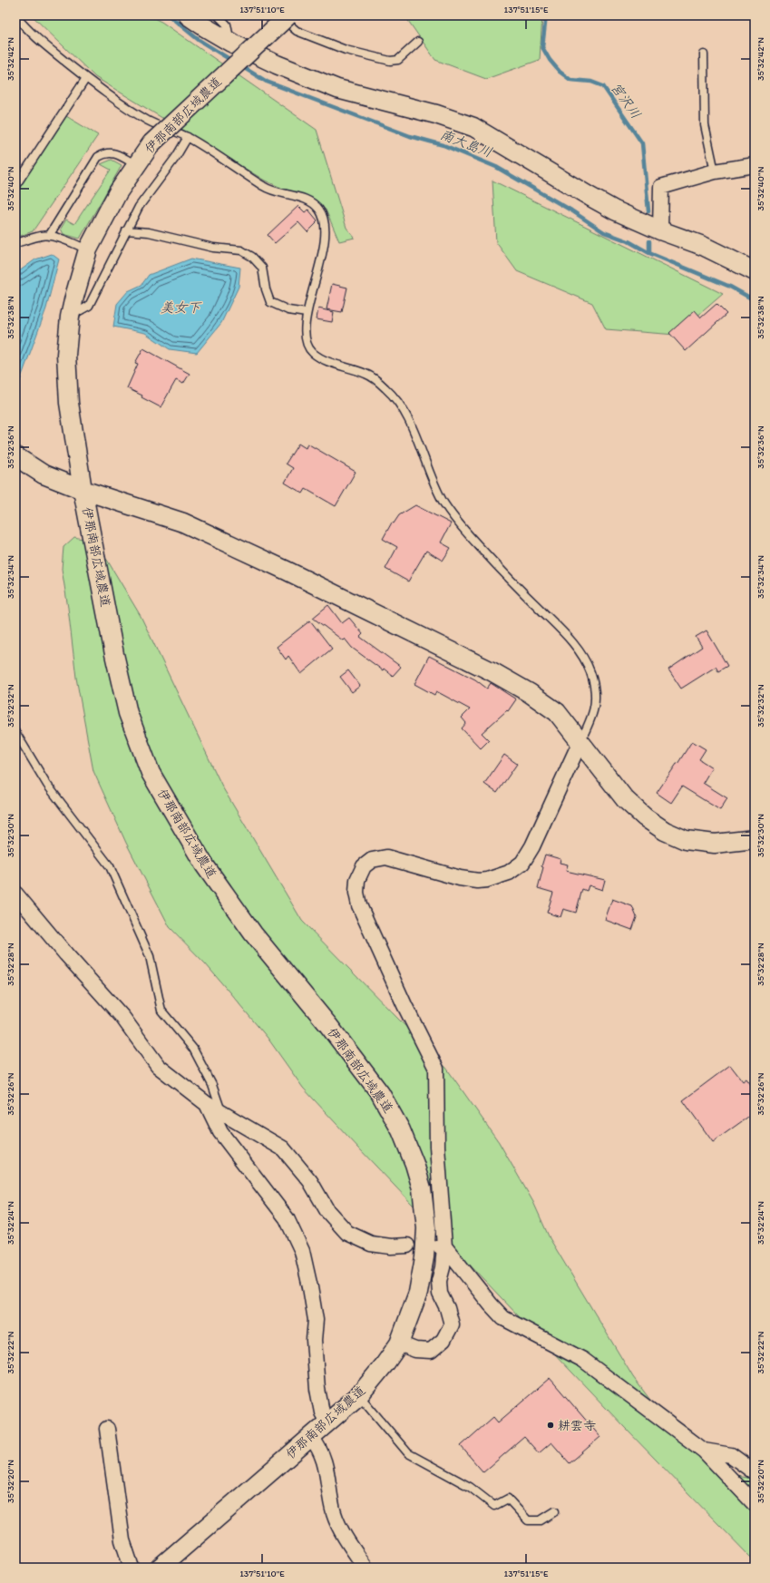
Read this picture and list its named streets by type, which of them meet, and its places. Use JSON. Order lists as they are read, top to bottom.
{
  "streets": {
    "street": ["伊那南部広域農道"]
  },
  "water": ["宮沢川", "南大島川", "美女下"],
  "places": ["耕雲寺"],
  "coordinates": [
    "137°51'10\"E",
    "137°51'15\"E",
    "35°32'42\"N",
    "35°32'40\"N",
    "35°32'38\"N",
    "35°32'36\"N",
    "35°32'34\"N",
    "35°32'32\"N",
    "35°32'30\"N",
    "35°32'28\"N",
    "35°32'26\"N",
    "35°32'24\"N",
    "35°32'22\"N",
    "35°32'20\"N"
  ]
}
